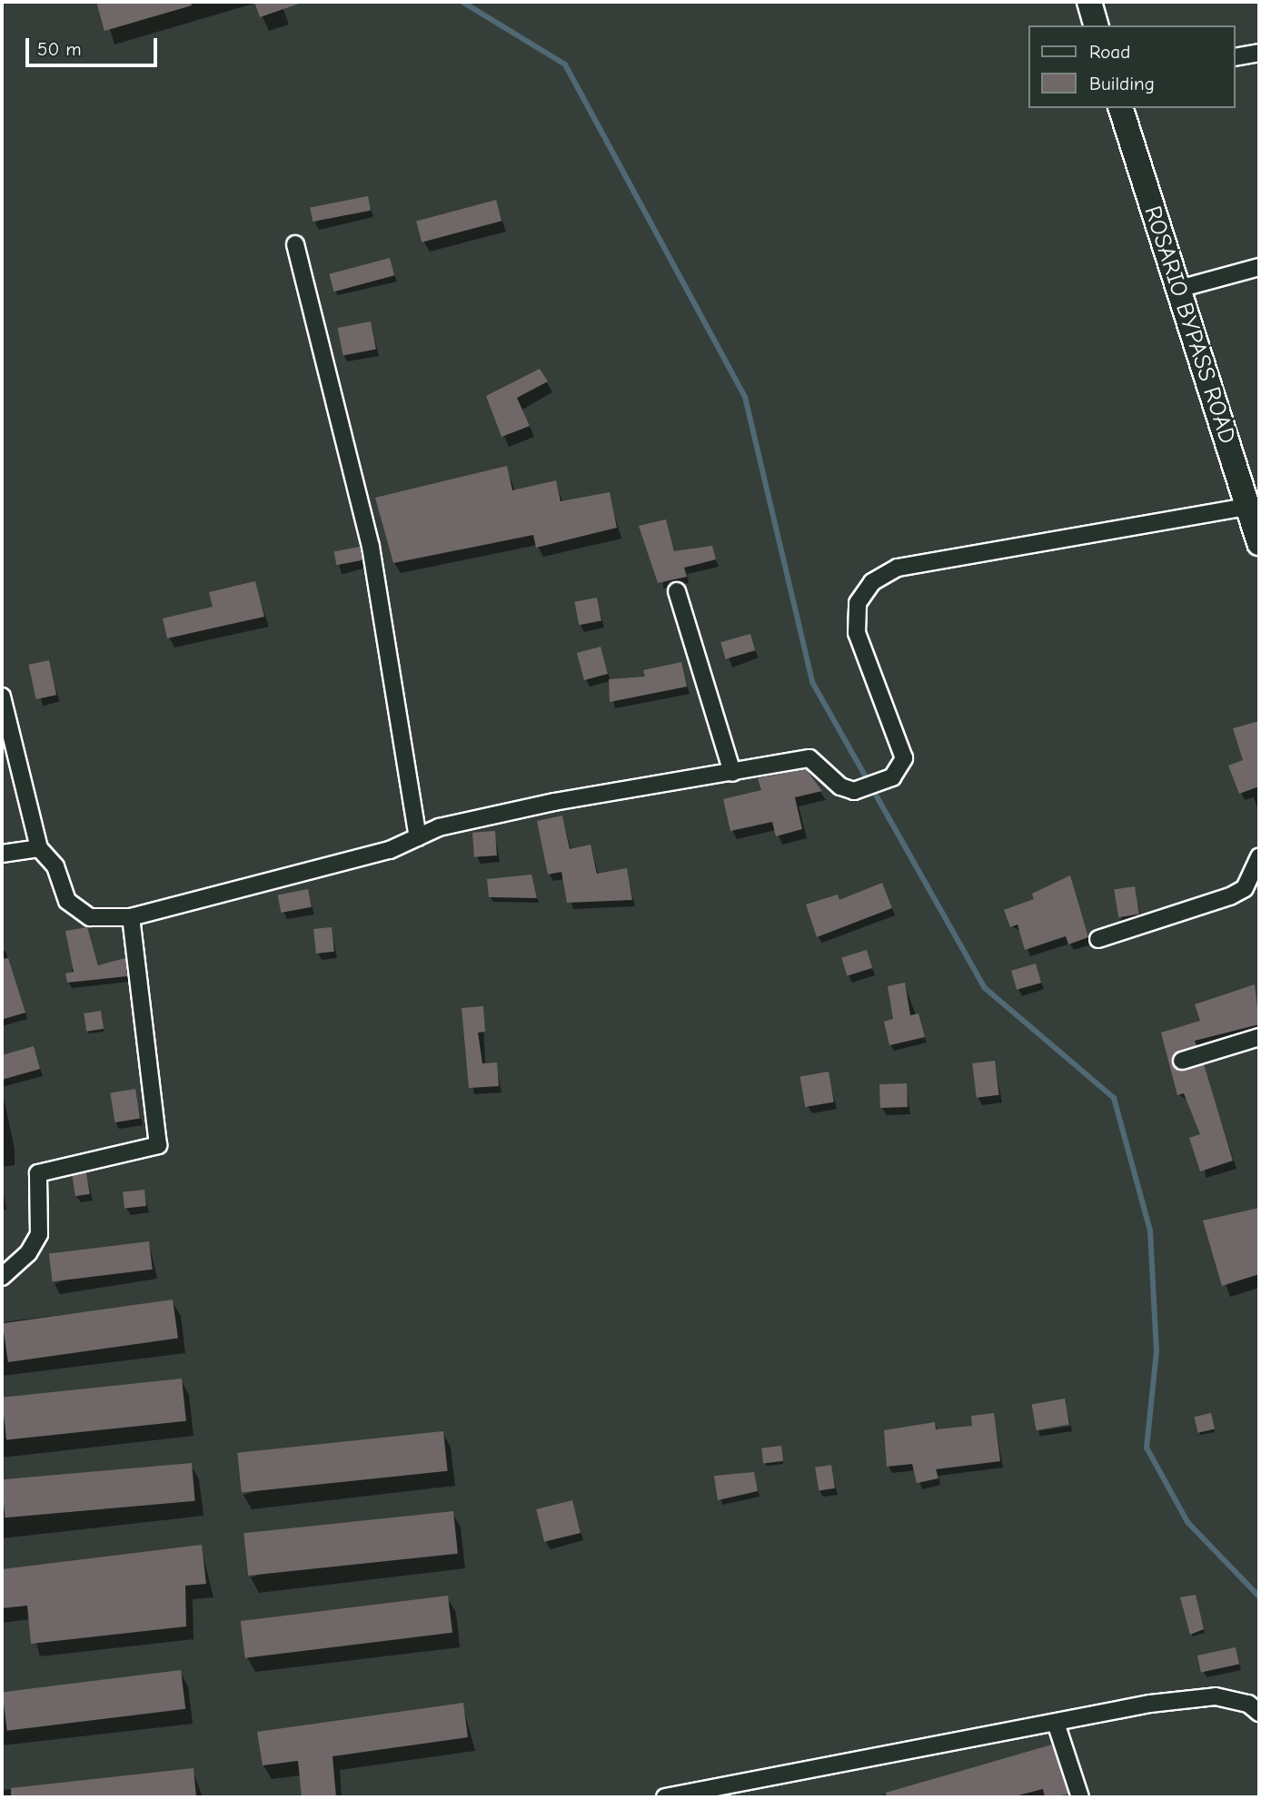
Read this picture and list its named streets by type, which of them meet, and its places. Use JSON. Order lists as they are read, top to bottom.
{
  "streets": {
    "main road": ["ROSARIO BYPASS ROAD"]
  },
  "legend": ["Road", "Building"],
  "scale_bar": "50 m"
}
